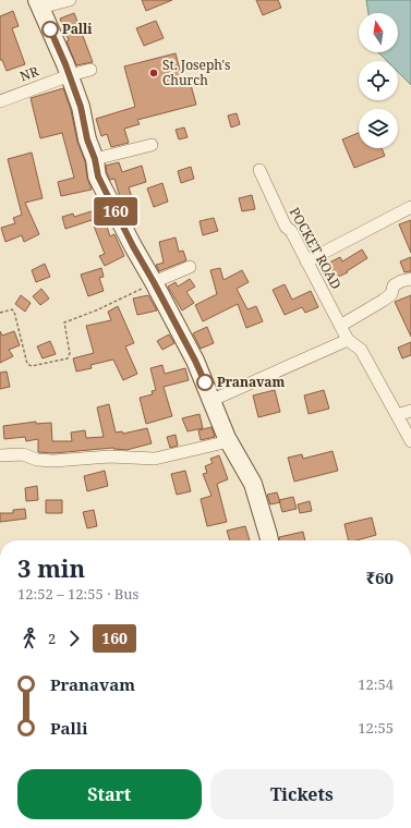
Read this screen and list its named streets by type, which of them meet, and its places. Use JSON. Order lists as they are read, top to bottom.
{
  "streets": {
    "street": ["NR", "POCKET ROAD"]
  },
  "places": ["Palli", "St. Joseph's Church", "Pranavam"],
  "lines": ["bus line 160"],
  "north": "top",
  "page": {
    "on_map": "160",
    "heading": ["3 min", "12:52 – 12:55 · Bus", "₹60"],
    "legs": ["2", "160"],
    "list": [
      {
        "name": "Pranavam",
        "value": "12:54"
      },
      {
        "name": "Palli",
        "value": "12:55"
      }
    ],
    "buttons": ["Start", "Tickets"]
  }
}
